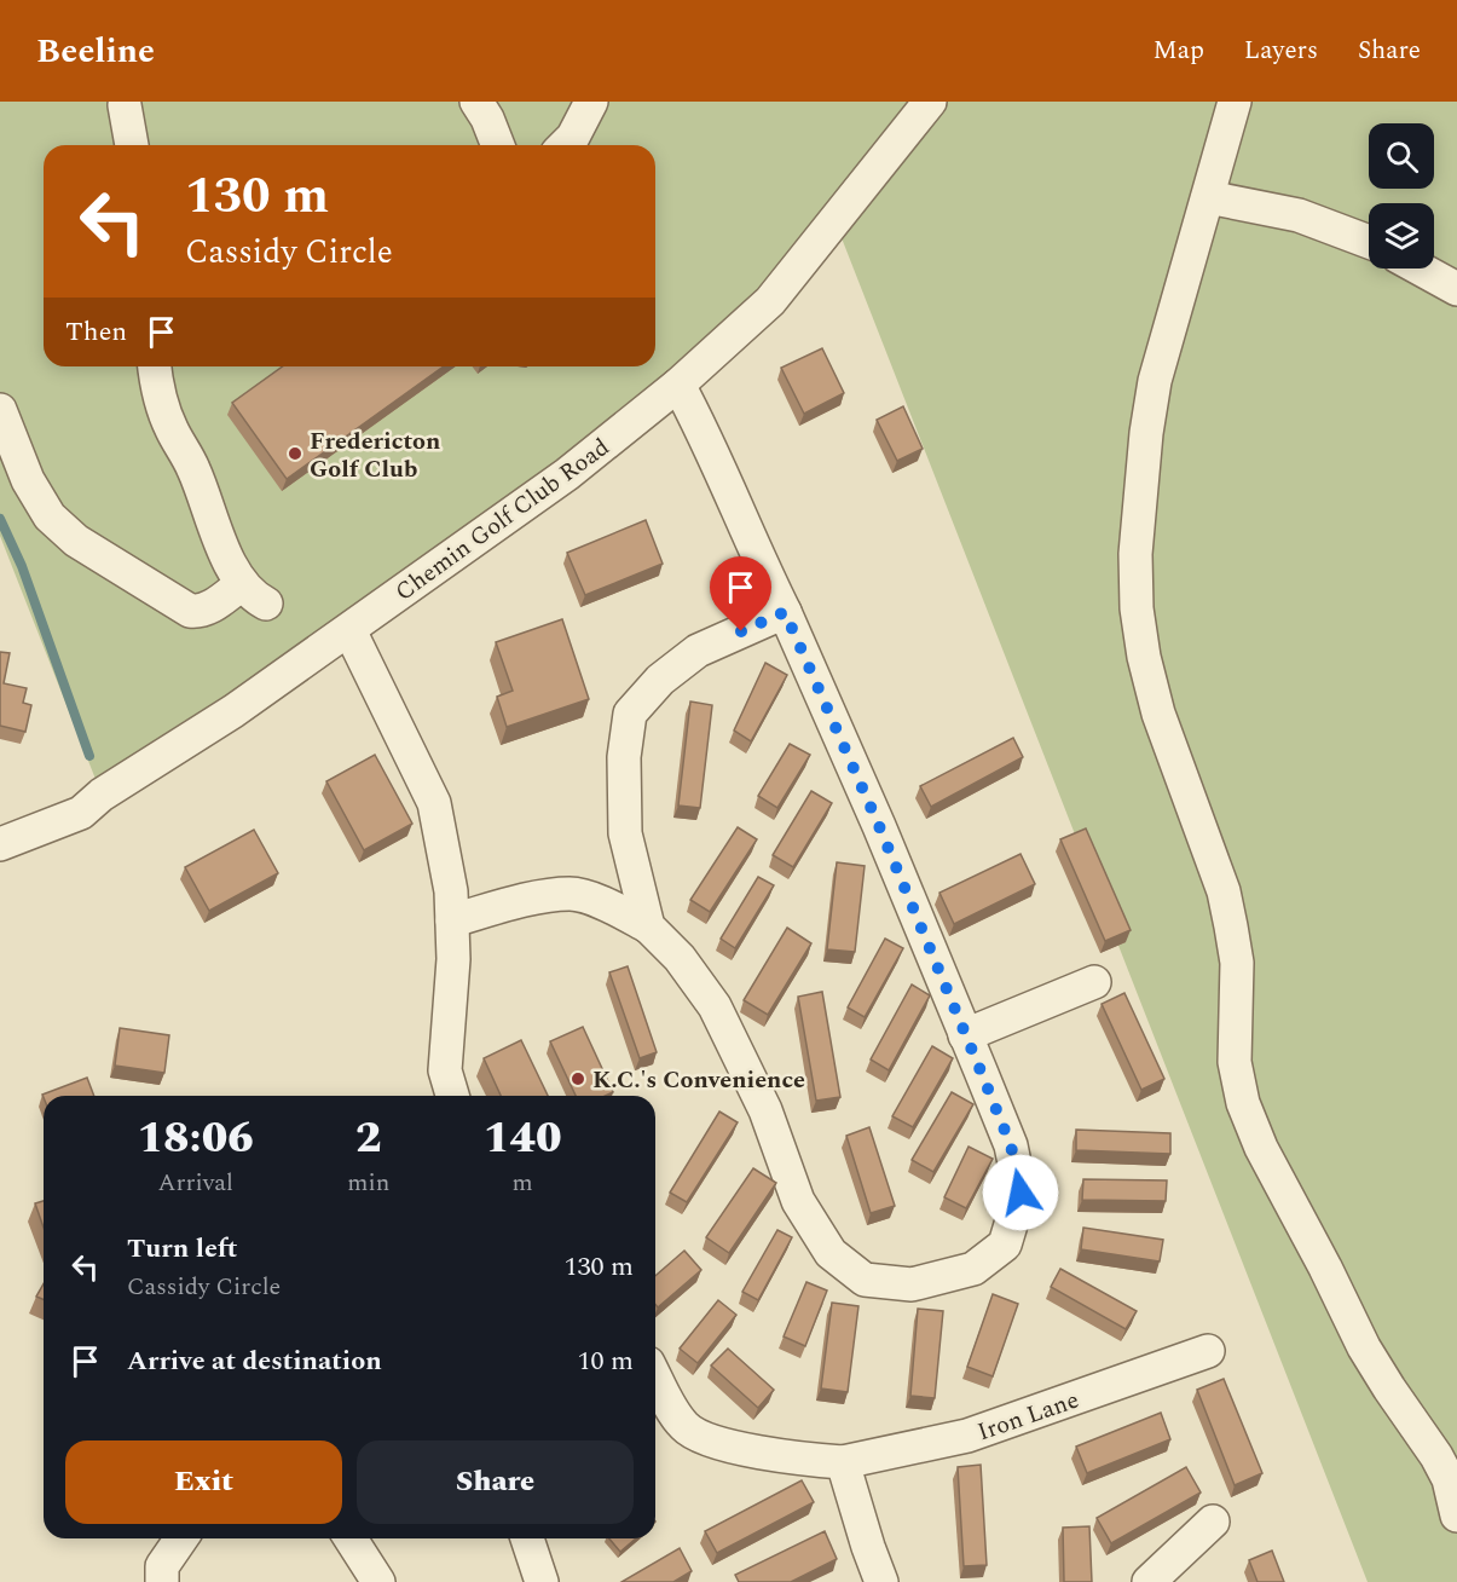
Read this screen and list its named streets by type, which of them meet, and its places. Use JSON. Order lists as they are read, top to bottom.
{
  "streets": {
    "street": ["Chemin Golf Club Road", "Iron Lane"]
  },
  "places": ["Fredericton Golf Club", "K.C.'s Convenience"],
  "page": {
    "header": "Beeline",
    "nav": ["Map", "Layers", "Share"],
    "turn": ["130 m", "Cassidy Circle"],
    "then": "Then",
    "eta": [
      "18:06",
      "Arrival",
      "2",
      "min",
      "140",
      "m"
    ],
    "list": [
      {
        "name": "Turn left",
        "note": "Cassidy Circle",
        "value": "130 m"
      },
      {
        "name": "Arrive at destination",
        "value": "10 m"
      }
    ],
    "buttons": ["Exit", "Share"]
  }
}
